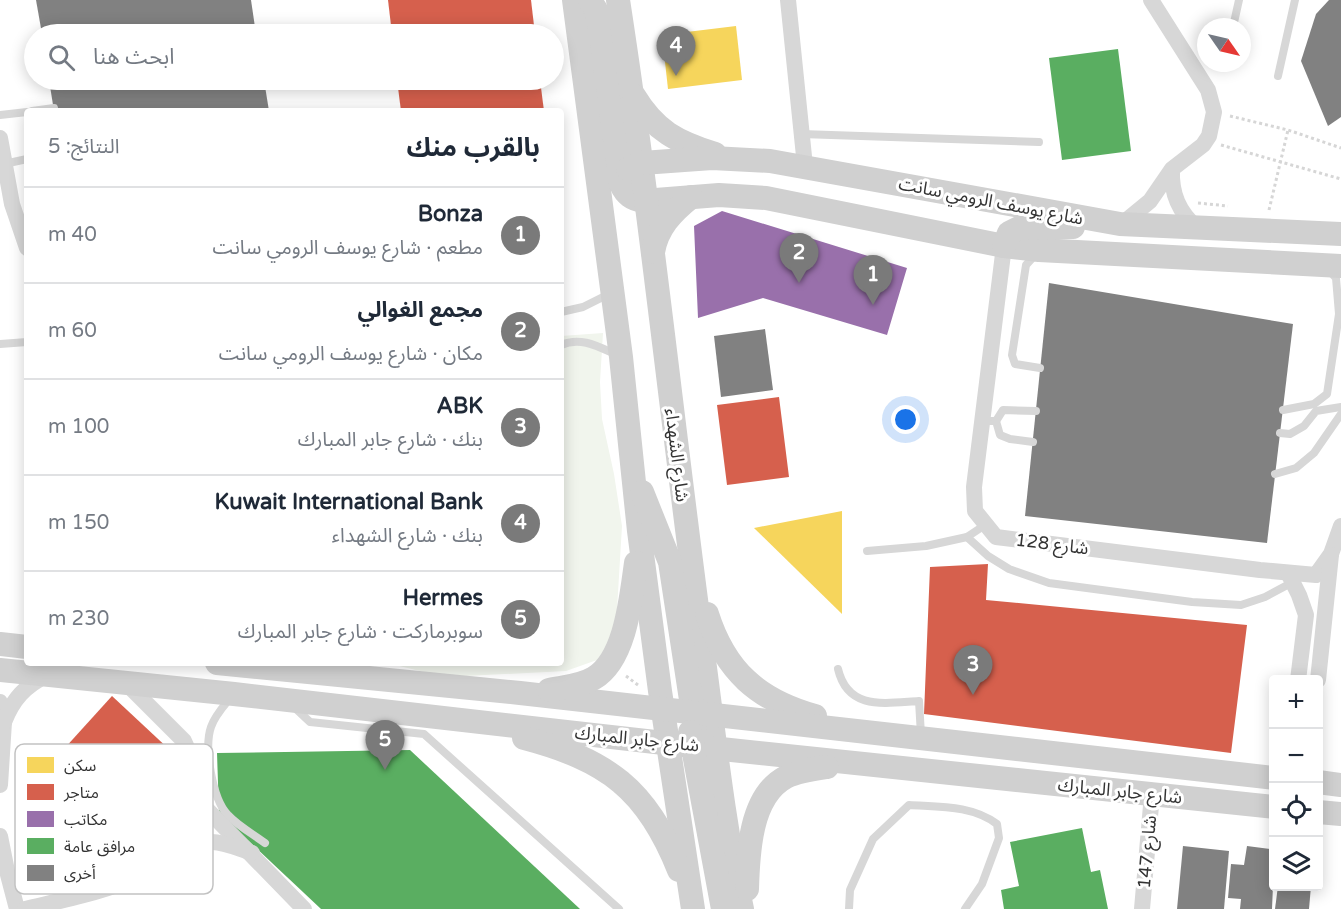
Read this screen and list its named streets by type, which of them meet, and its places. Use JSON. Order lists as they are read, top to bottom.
{
  "streets": {
    "main road": ["شارع يوسف الرومي سانت", "شارع الشهداء", "شارع جابر المبارك"],
    "street": ["شارع 128", "شارع 147"]
  },
  "crossings": [
    ["شارع يوسف الرومي سانت", "شارع الشهداء"],
    ["شارع الشهداء", "شارع جابر المبارك"],
    ["شارع جابر المبارك", "شارع 147"]
  ],
  "legend": [
    "سكن",
    "متاجر",
    "مكاتب",
    "مرافق عامة",
    "أخرى"
  ],
  "north": "bottom right",
  "page": {
    "search": "ابحث هنا",
    "pins": [
      "4",
      "2",
      "1",
      "3",
      "5"
    ],
    "heading": ["بالقرب منك", "النتائج: 5"],
    "list": [
      {
        "mark": "1",
        "name": "Bonza",
        "note": "مطعم · شارع يوسف الرومي سانت",
        "value": "40 m"
      },
      {
        "mark": "2",
        "name": "مجمع الغوالي",
        "note": "مكان · شارع يوسف الرومي سانت",
        "value": "60 m"
      },
      {
        "mark": "3",
        "name": "ABK",
        "note": "بنك · شارع جابر المبارك",
        "value": "100 m"
      },
      {
        "mark": "4",
        "name": "Kuwait International Bank",
        "note": "بنك · شارع الشهداء",
        "value": "150 m"
      },
      {
        "mark": "5",
        "name": "Hermes",
        "note": "سوبرماركت · شارع جابر المبارك",
        "value": "230 m"
      }
    ],
    "map_buttons": ["+", "−"]
  }
}
